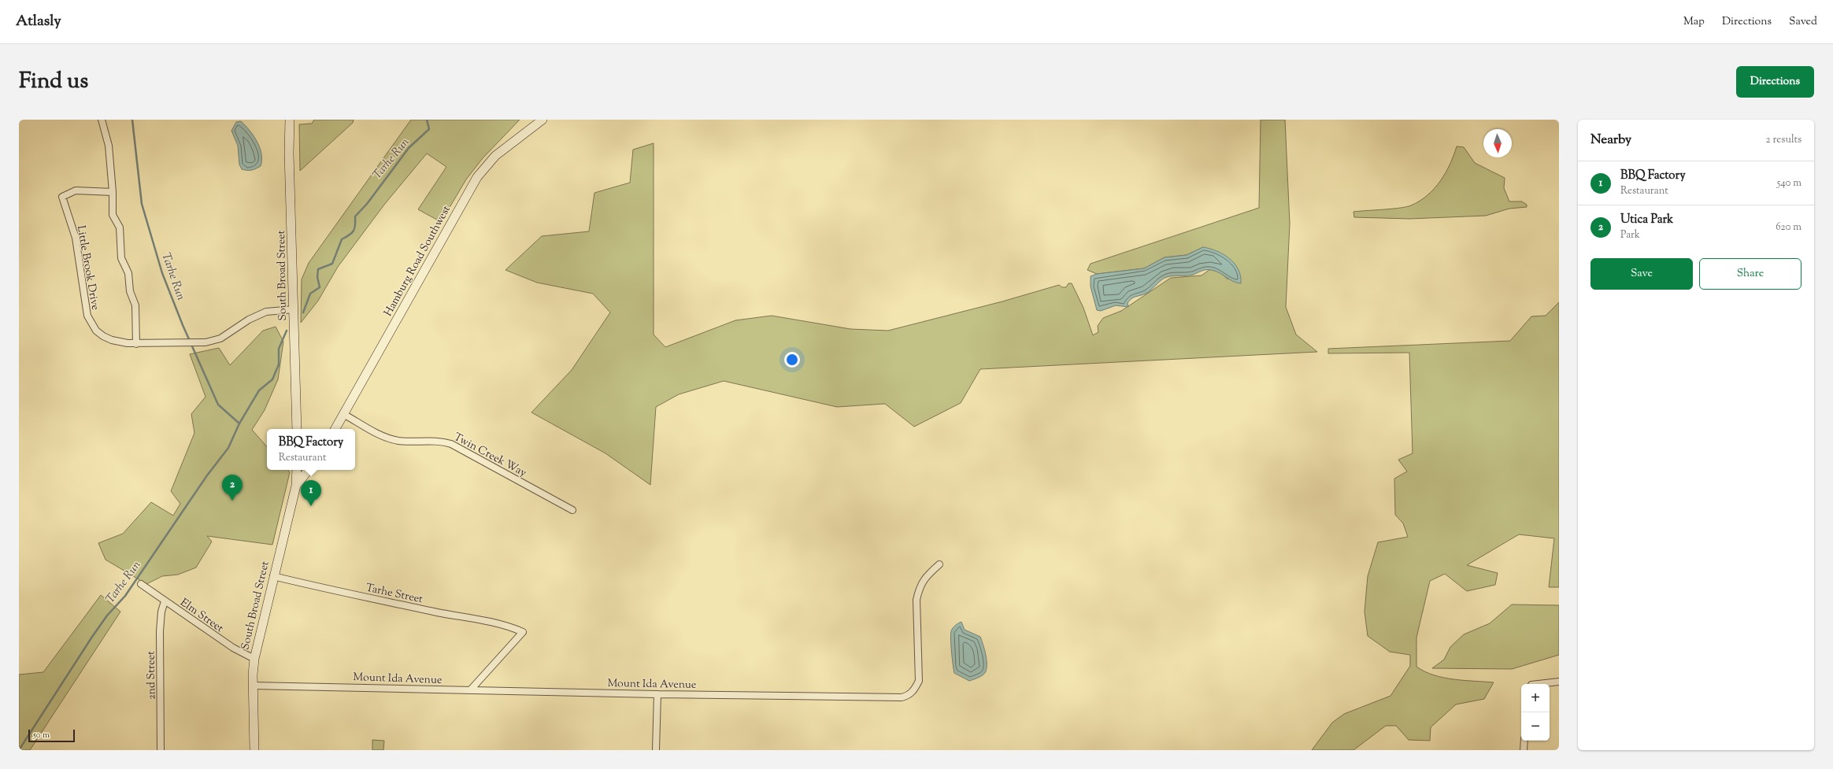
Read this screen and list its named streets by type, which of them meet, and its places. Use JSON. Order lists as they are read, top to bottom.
{
  "streets": {
    "street": [
      "Hamburg Road Southwest",
      "Little Brook Drive",
      "South Broad Street",
      "Twin Creek Way",
      "Tarhe Street",
      "Elm Street",
      "2nd Street",
      "Mount Ida Avenue"
    ]
  },
  "crossings": [
    ["Hamburg Road Southwest", "Twin Creek Way"],
    ["Little Brook Drive", "South Broad Street"],
    ["South Broad Street", "Tarhe Street"],
    ["South Broad Street", "Elm Street"],
    ["South Broad Street", "Mount Ida Avenue"],
    ["Tarhe Street", "Mount Ida Avenue"],
    ["Elm Street", "2nd Street"]
  ],
  "water": ["Tarhe Run"],
  "scale_bar": "50 m",
  "north": "bottom",
  "page": {
    "header": "Atlasly",
    "nav": ["Map", "Directions", "Saved"],
    "title": "Find us",
    "buttons": [
      "Directions",
      ["Save", "Share"]
    ],
    "heading": ["Nearby", "2 results"],
    "list": [
      {
        "mark": "1",
        "name": "BBQ Factory",
        "note": "Restaurant",
        "value": "540 m"
      },
      {
        "mark": "2",
        "name": "Utica Park",
        "note": "Park",
        "value": "620 m"
      }
    ],
    "popup": ["BBQ Factory", "Restaurant"],
    "pins": ["2", "1"],
    "map_buttons": ["+", "−"],
    "scale": "50 m"
  }
}
